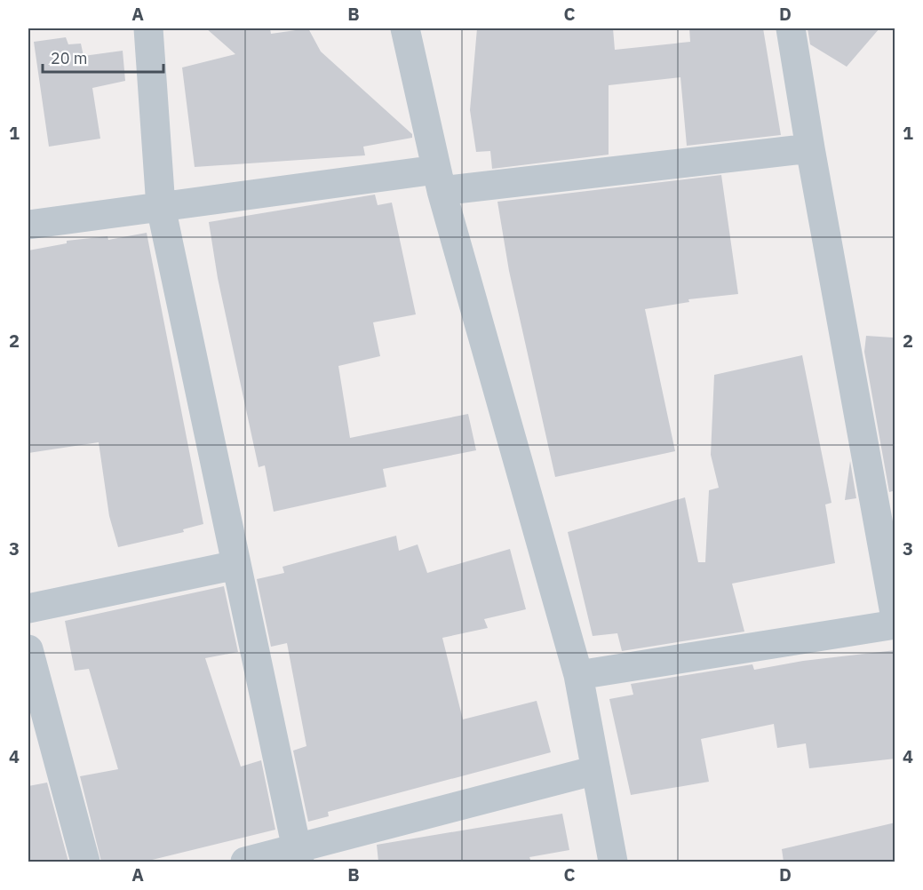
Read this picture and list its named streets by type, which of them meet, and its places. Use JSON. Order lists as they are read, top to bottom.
{
  "scale_bar": "20 m",
  "grid": {
    "columns": [
      "A",
      "B",
      "C",
      "D"
    ],
    "rows": [
      "1",
      "2",
      "3",
      "4"
    ]
  }
}
